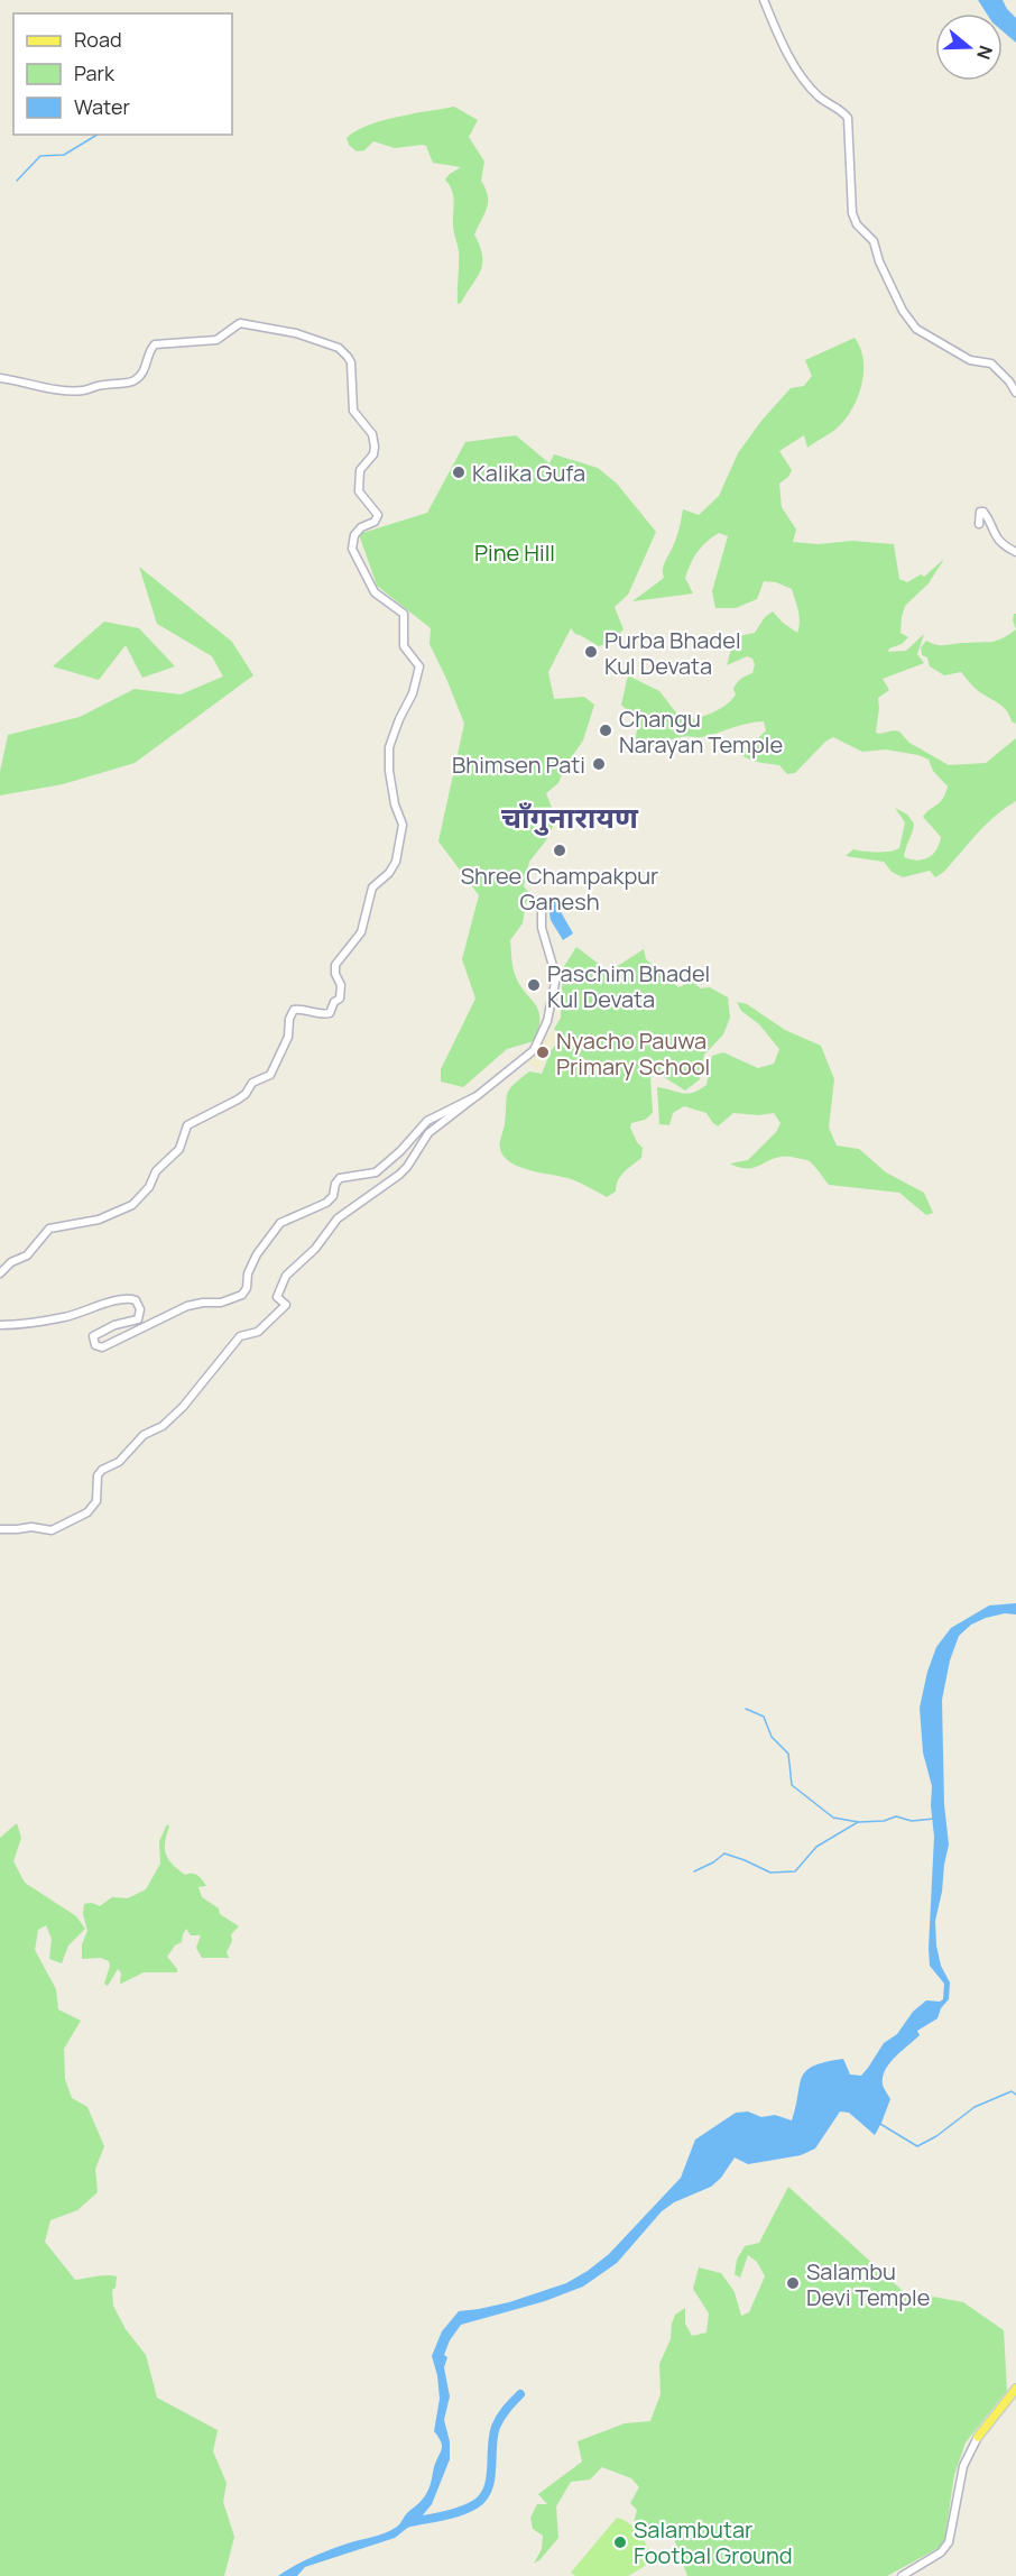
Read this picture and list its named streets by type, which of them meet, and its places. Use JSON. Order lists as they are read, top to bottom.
{
  "districts": ["चाँगुनारायण"],
  "parks": ["Pine Hill"],
  "places": [
    "Kalika Gufa",
    "Purba Bhadel Kul Devata",
    "Changu Narayan Temple",
    "Bhimsen Pati",
    "Shree Champakpur Ganesh",
    "Paschim Bhadel Kul Devata",
    "Nyacho Pauwa Primary School",
    "Salambu Devi Temple",
    "Salambutar Footbal Ground"
  ],
  "legend": ["Road", "Park", "Water"],
  "north": "right"
}
